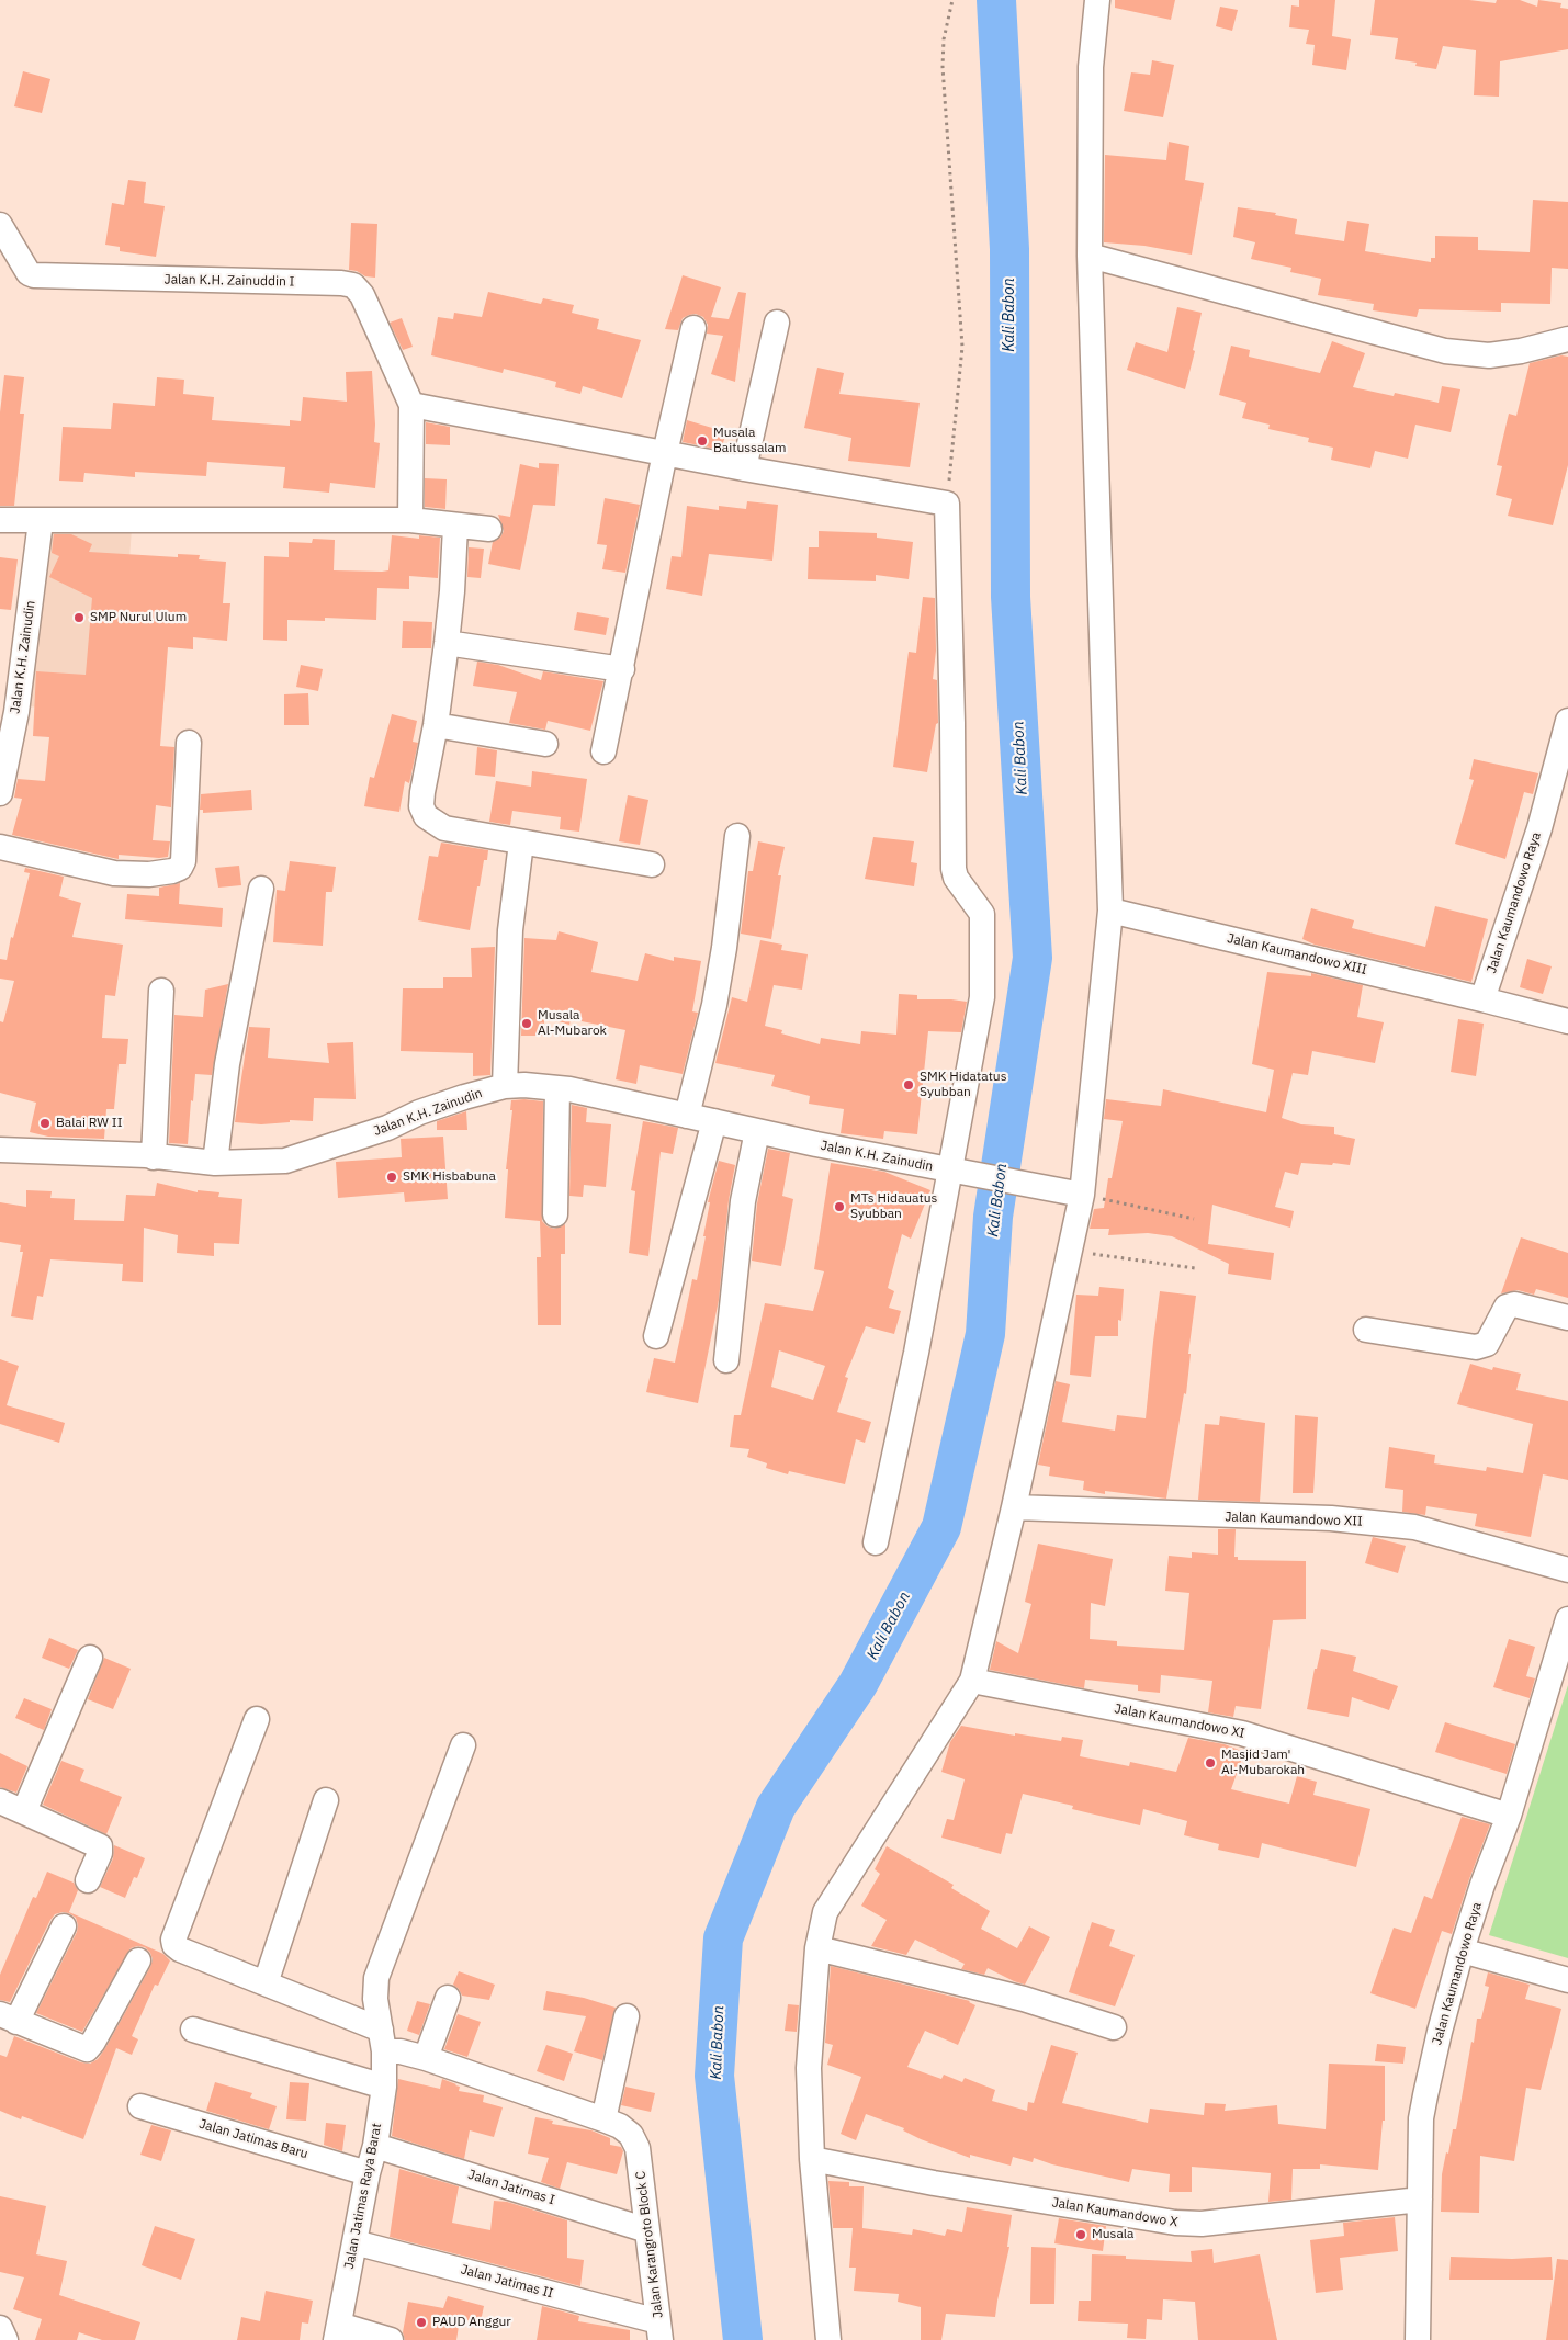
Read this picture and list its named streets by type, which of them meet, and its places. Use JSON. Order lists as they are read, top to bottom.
{
  "streets": {
    "street": [
      "Jalan K.H. Zainuddin I",
      "Jalan K.H. Zainudin",
      "Jalan Kaumandowo Raya",
      "Jalan Kaumandowo XIII",
      "Jalan Kaumandowo XII",
      "Jalan Kaumandowo XI",
      "Jalan Jatimas Baru",
      "Jalan Jatimas I",
      "Jalan Jatimas Raya Barat",
      "Jalan Kaumandowo X",
      "Jalan Karangroto Block C",
      "Jalan Jatimas II"
    ]
  },
  "crossings": [
    ["Jalan Kaumandowo Raya", "Jalan Kaumandowo XIII"],
    ["Jalan Kaumandowo Raya", "Jalan Kaumandowo XI"],
    ["Jalan Kaumandowo Raya", "Jalan Kaumandowo X"],
    ["Jalan Jatimas Baru", "Jalan Jatimas Raya Barat"],
    ["Jalan Jatimas I", "Jalan Jatimas Raya Barat"],
    ["Jalan Jatimas I", "Jalan Karangroto Block C"],
    ["Jalan Jatimas Raya Barat", "Jalan Jatimas II"],
    ["Jalan Karangroto Block C", "Jalan Jatimas II"]
  ],
  "water": ["Kali Babon"],
  "places": [
    "Musala Baitussalam",
    "SMP Nurul Ulum",
    "Musala Al-Mubarok",
    "SMK Hidatatus Syubban",
    "Balai RW II",
    "SMK Hisbabuna",
    "MTs Hidauatus Syubban",
    "Masjid Jam' Al-Mubarokah",
    "Musala",
    "PAUD Anggur"
  ]
}
